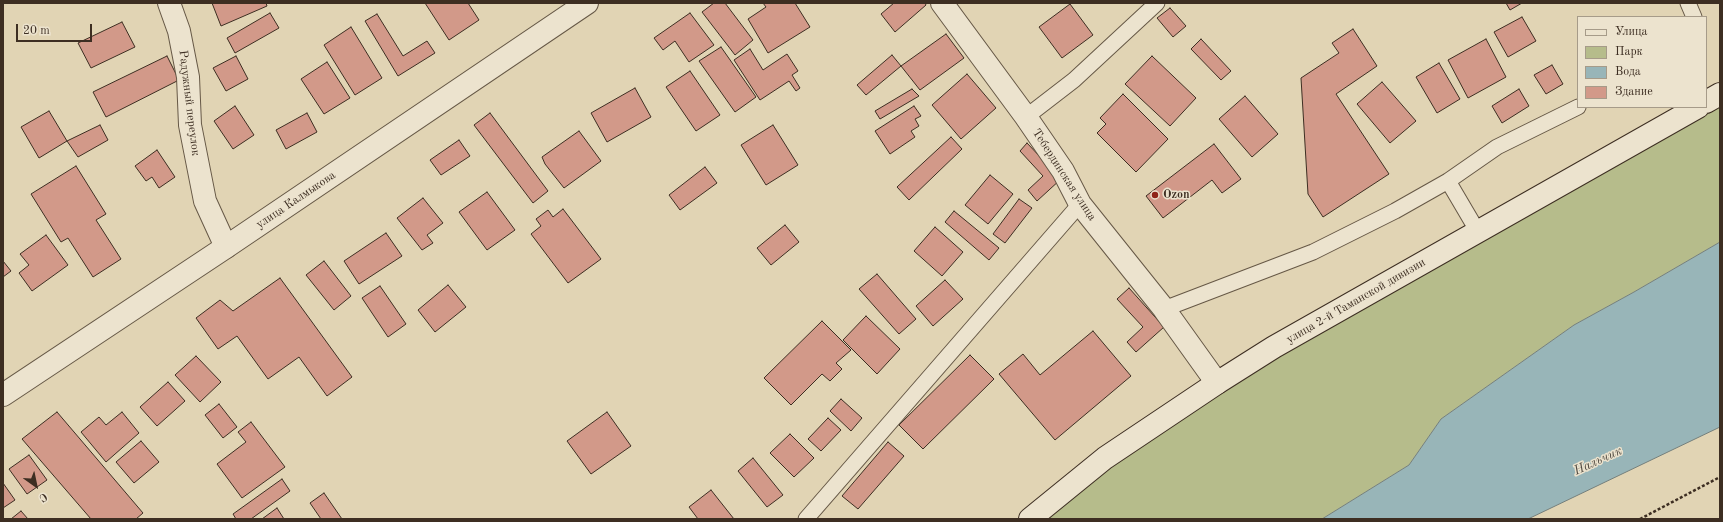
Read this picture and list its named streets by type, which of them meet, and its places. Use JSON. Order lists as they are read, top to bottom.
{
  "streets": {
    "street": [
      "Радужный переулок",
      "Тебердинская улица",
      "улица Калмыкова",
      "улица 2-й Таманской дивизии"
    ]
  },
  "crossings": [
    ["Радужный переулок", "улица Калмыкова"],
    ["Тебердинская улица", "улица 2-й Таманской дивизии"]
  ],
  "water": ["Нальчик"],
  "places": ["Ozon"],
  "legend": [
    "Улица",
    "Парк",
    "Вода",
    "Здание"
  ],
  "scale_bar": "20 m",
  "north": "bottom right"
}
